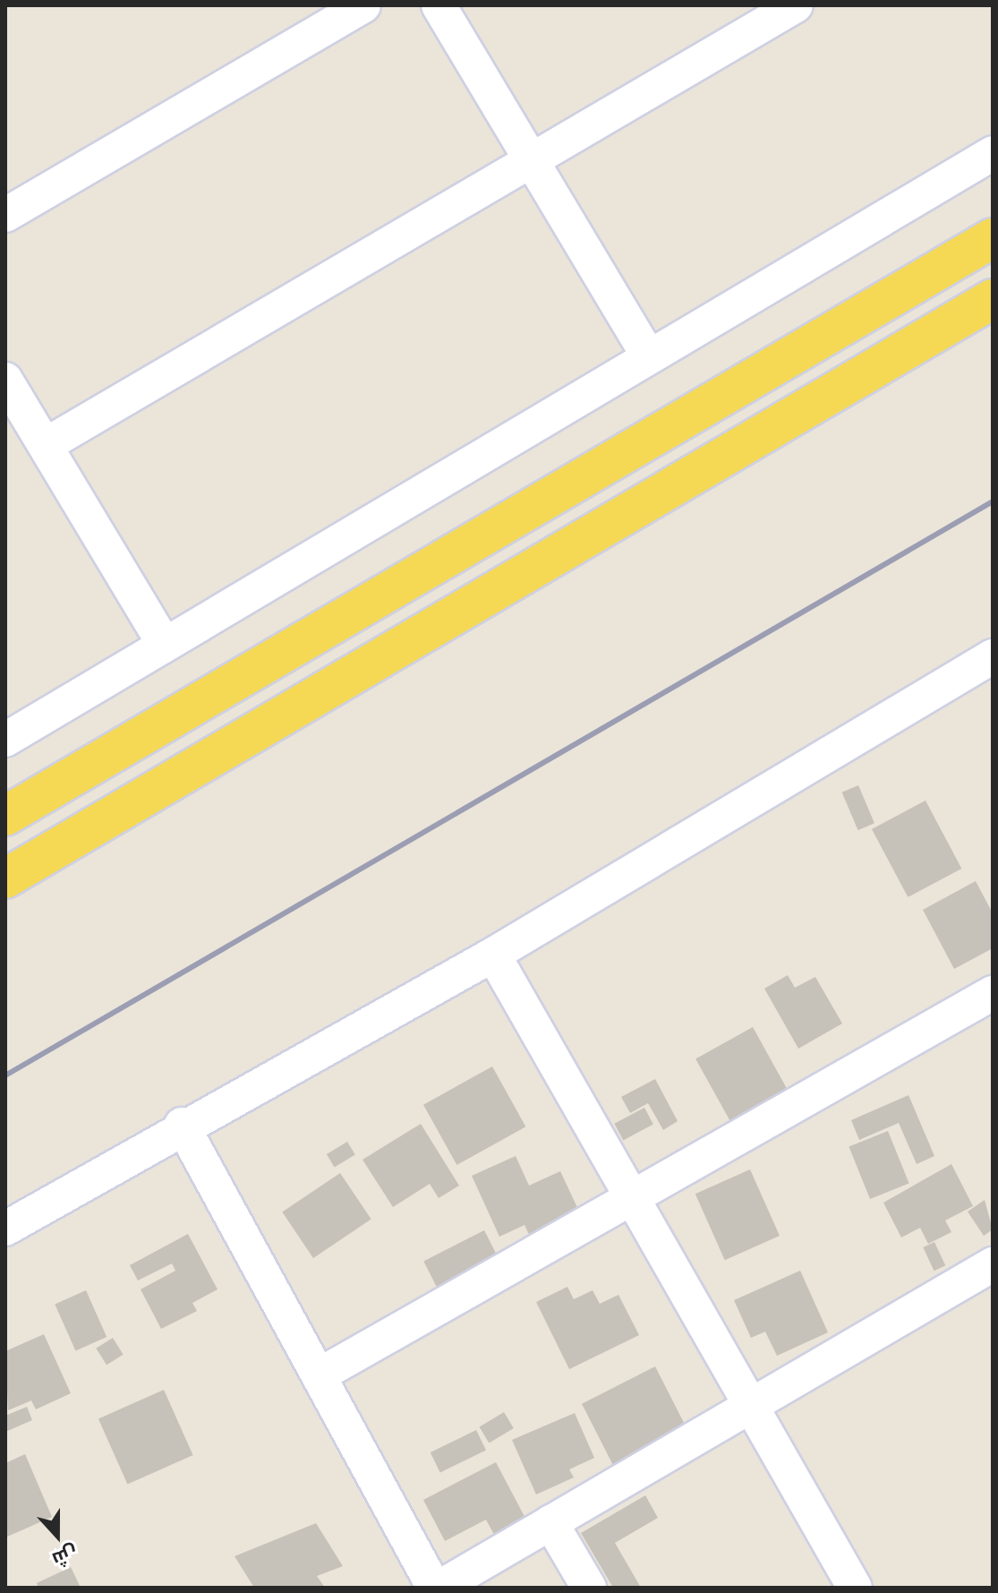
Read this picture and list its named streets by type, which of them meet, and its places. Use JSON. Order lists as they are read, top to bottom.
{
  "north": "bottom"
}
